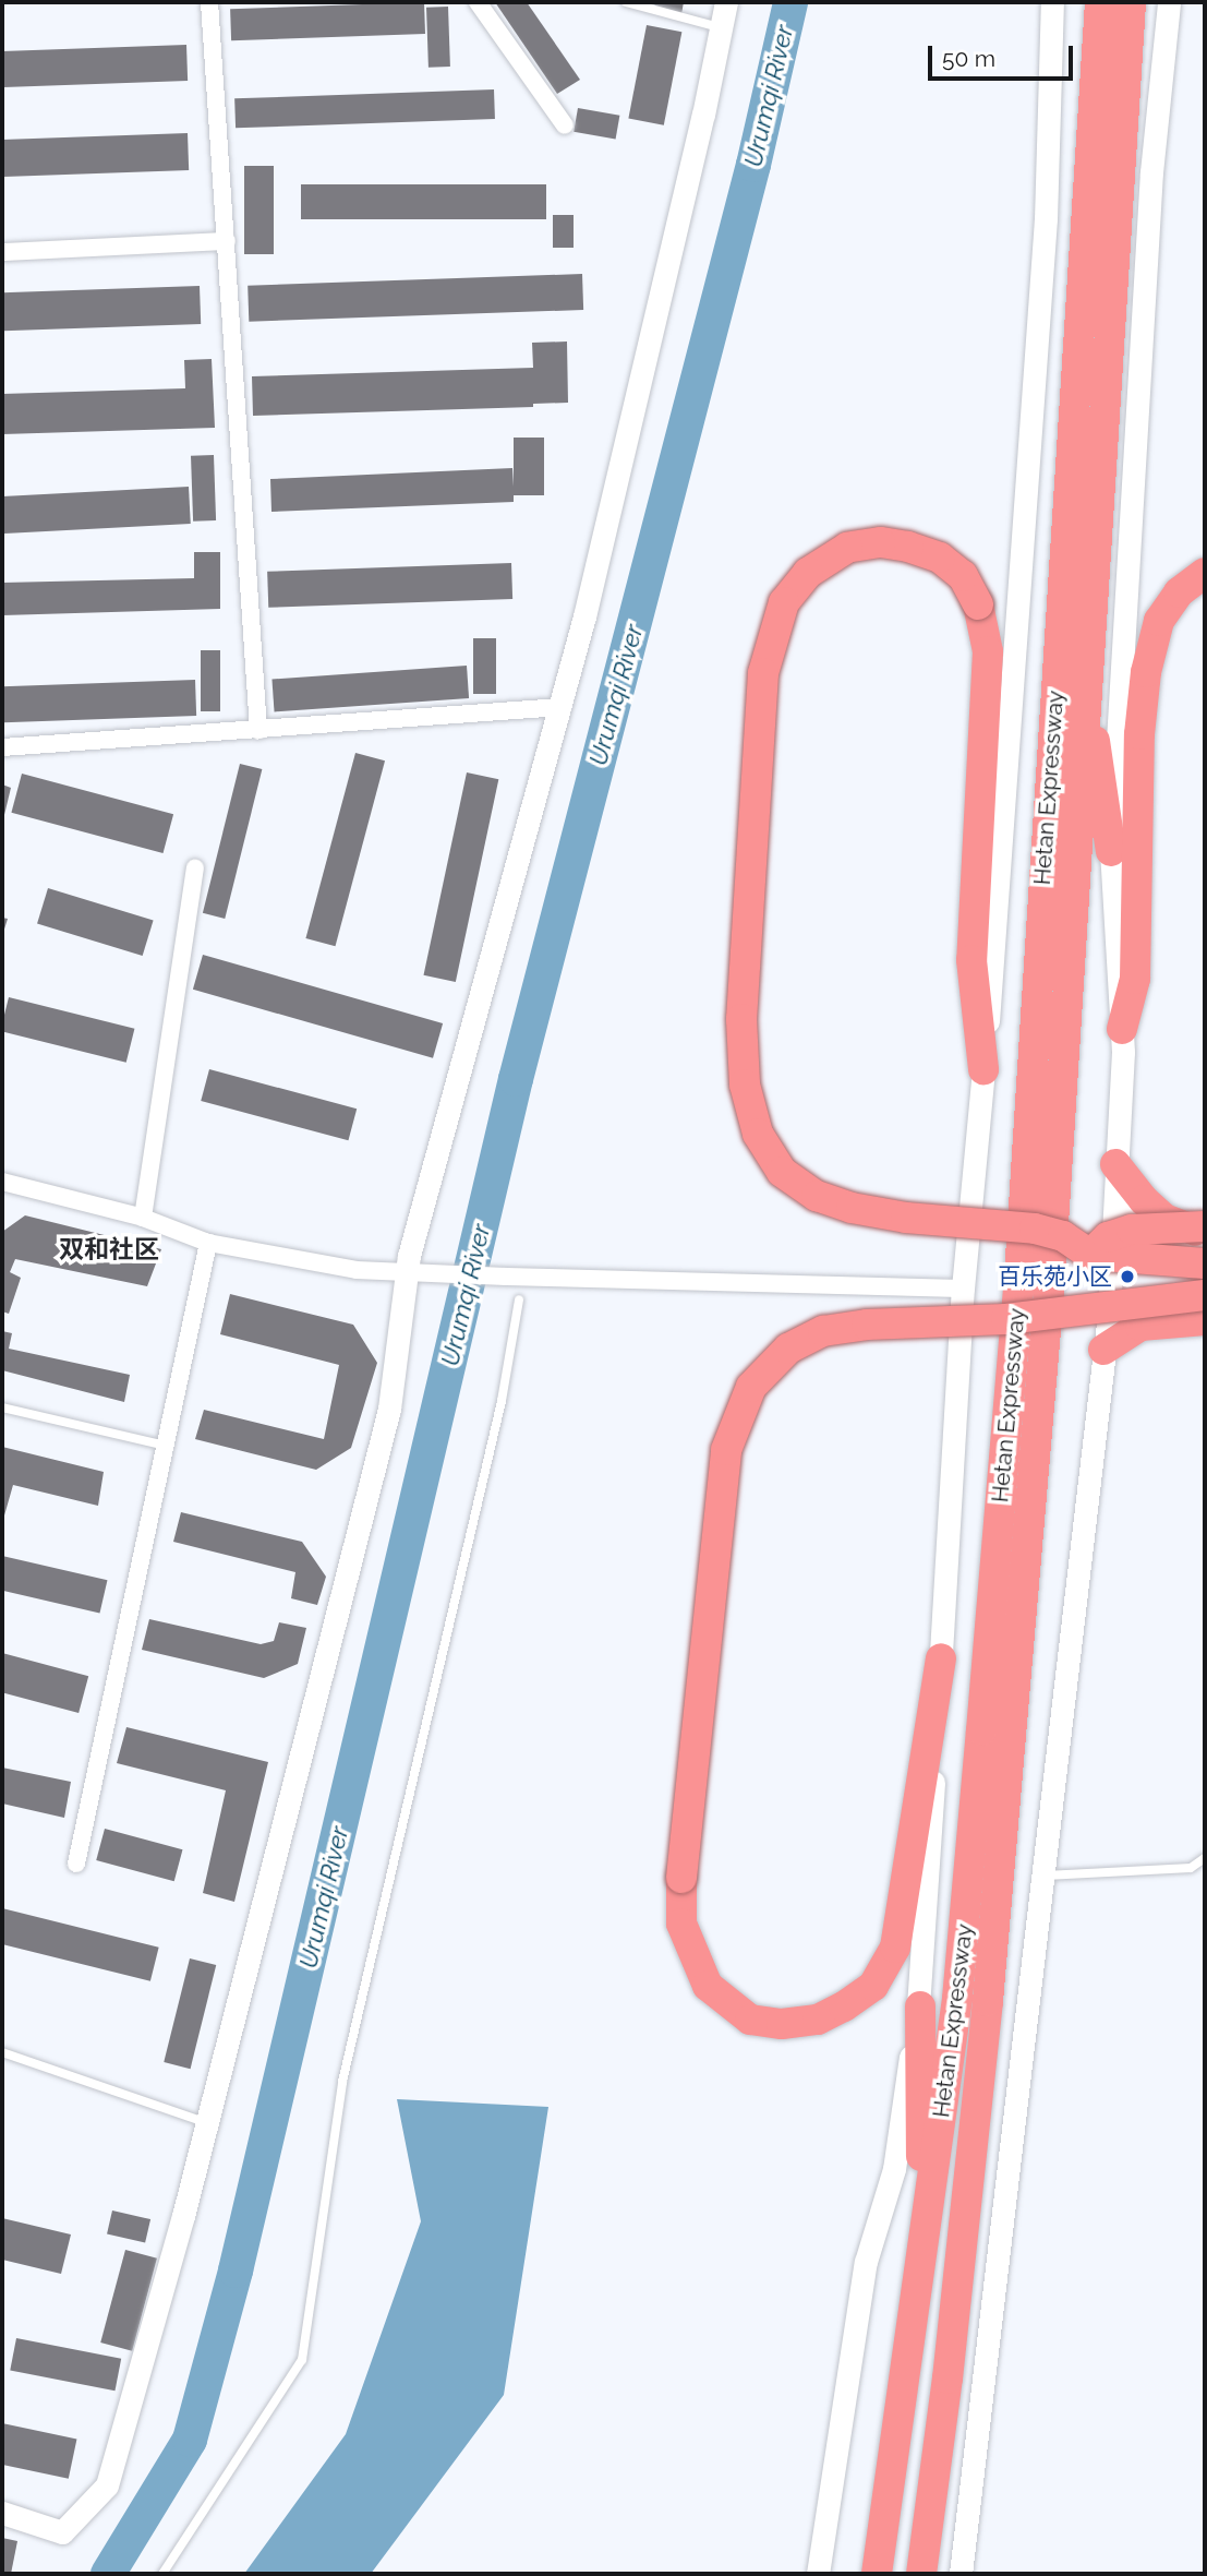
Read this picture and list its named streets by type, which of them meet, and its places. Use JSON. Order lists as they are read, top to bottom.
{
  "streets": {
    "highway": ["Hetan Expressway"]
  },
  "districts": ["双和社区"],
  "water": ["Urumqi River"],
  "places": ["百乐苑小区"],
  "scale_bar": "50 m"
}
